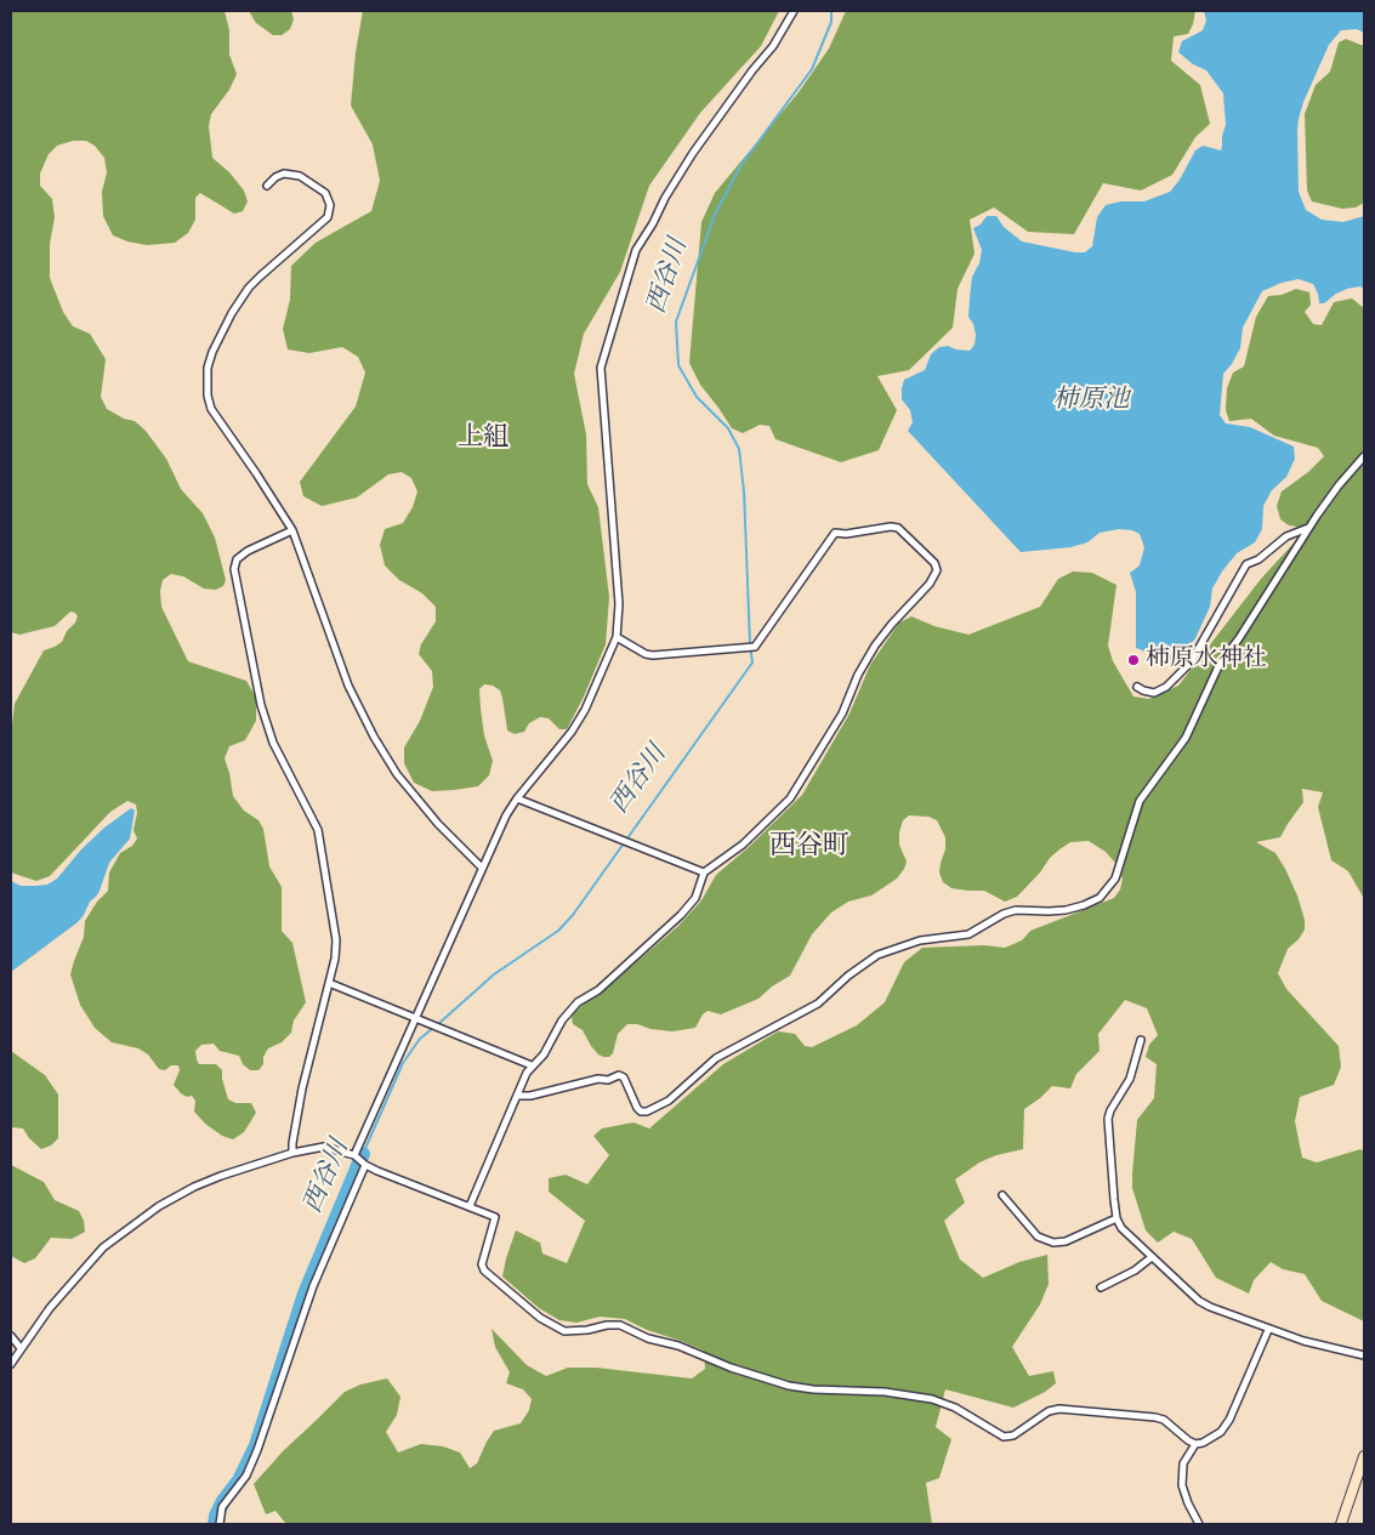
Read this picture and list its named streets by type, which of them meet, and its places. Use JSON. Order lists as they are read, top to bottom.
{
  "districts": ["上組", "西谷町"],
  "water": ["西谷川", "柿原池"],
  "places": ["柿原水神社"]
}
